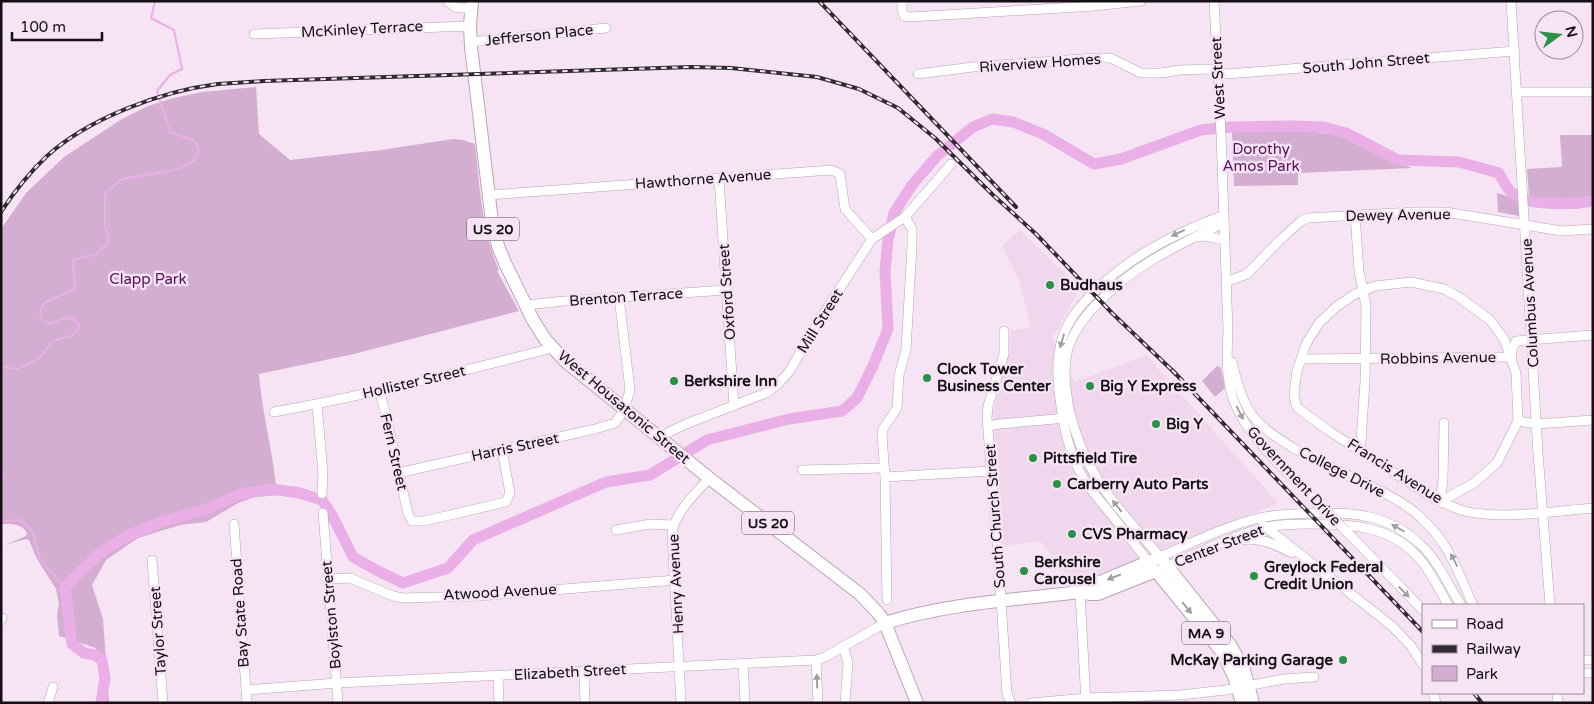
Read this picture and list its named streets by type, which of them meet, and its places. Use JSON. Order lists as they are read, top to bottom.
{
  "streets": {
    "highway": [
      "US 20",
      "West Housatonic Street",
      "Center Street",
      "MA 9"
    ],
    "street": [
      "McKinley Terrace",
      "Jefferson Place",
      "Riverview Homes",
      "South John Street",
      "West Street",
      "Hawthorne Avenue",
      "Dewey Avenue",
      "Oxford Street",
      "Brenton Terrace",
      "Columbus Avenue",
      "Mill Street",
      "Robbins Avenue",
      "Hollister Street",
      "Harris Street",
      "Fern Street",
      "Francis Avenue",
      "College Drive",
      "Government Drive",
      "South Church Street",
      "Henry Avenue",
      "Atwood Avenue",
      "Bay State Road",
      "Boylston Street",
      "Taylor Street",
      "Elizabeth Street"
    ]
  },
  "crossings": [
    ["McKinley Terrace", "West Housatonic Street"],
    ["Jefferson Place", "West Housatonic Street"],
    ["Riverview Homes", "South John Street"],
    ["Riverview Homes", "West Street"],
    ["South John Street", "West Street"],
    ["South John Street", "Columbus Avenue"],
    ["West Street", "Government Drive"],
    ["Hawthorne Avenue", "Oxford Street"],
    ["Hawthorne Avenue", "Mill Street"],
    ["Hawthorne Avenue", "West Housatonic Street"],
    ["Dewey Avenue", "Columbus Avenue"],
    ["Dewey Avenue", "Government Drive"],
    ["Oxford Street", "Brenton Terrace"],
    ["Oxford Street", "Mill Street"],
    ["Brenton Terrace", "West Housatonic Street"],
    ["Columbus Avenue", "Robbins Avenue"],
    ["Columbus Avenue", "Francis Avenue"],
    ["Mill Street", "West Housatonic Street"],
    ["Robbins Avenue", "Francis Avenue"],
    ["Hollister Street", "West Housatonic Street"],
    ["Hollister Street", "Fern Street"],
    ["West Housatonic Street", "Harris Street"],
    ["West Housatonic Street", "Center Street"],
    ["West Housatonic Street", "Henry Avenue"],
    ["West Housatonic Street", "Elizabeth Street"],
    ["Harris Street", "Fern Street"],
    ["College Drive", "Government Drive"],
    ["South Church Street", "Center Street"],
    ["Center Street", "MA 9"],
    ["Center Street", "Elizabeth Street"],
    ["Henry Avenue", "Atwood Avenue"],
    ["Henry Avenue", "Elizabeth Street"],
    ["Atwood Avenue", "Boylston Street"],
    ["Bay State Road", "Elizabeth Street"],
    ["Boylston Street", "Elizabeth Street"]
  ],
  "one_way": ["College Drive"],
  "parks": ["Dorothy Amos Park", "Clapp Park"],
  "places": [
    "Budhaus",
    "Clock Tower Business Center",
    "Berkshire Inn",
    "Big Y Express",
    "Big Y",
    "Pittsfield Tire",
    "Carberry Auto Parts",
    "CVS Pharmacy",
    "Berkshire Carousel",
    "Greylock Federal Credit Union",
    "McKay Parking Garage"
  ],
  "legend": ["Road", "Railway", "Park"],
  "scale_bar": "100 m",
  "north": "right"
}
